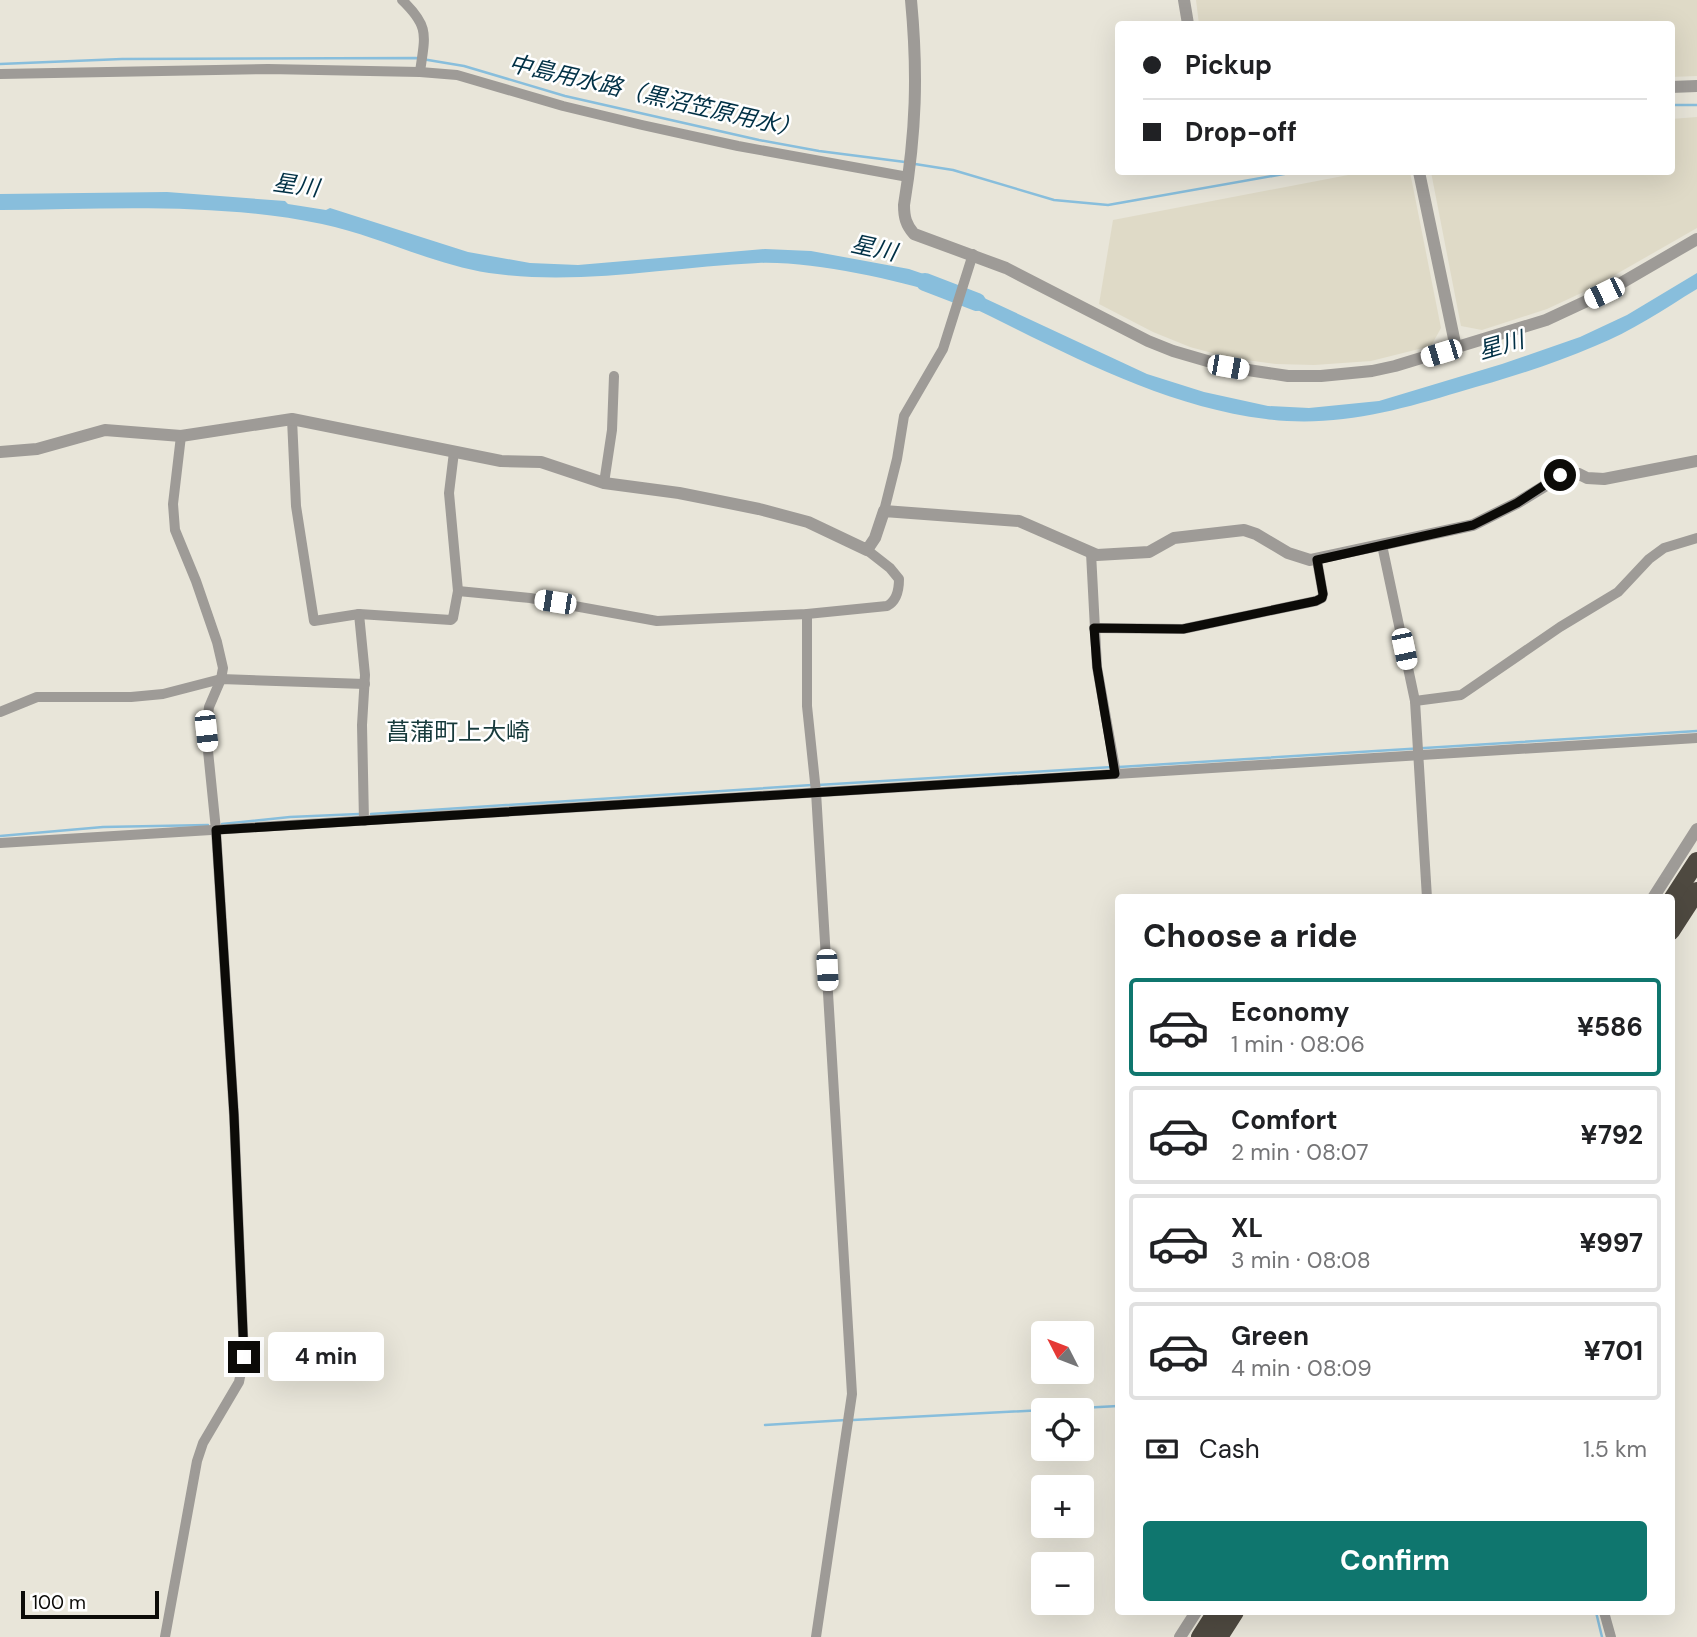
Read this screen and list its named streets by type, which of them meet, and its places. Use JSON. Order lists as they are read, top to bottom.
{
  "districts": ["菖蒲町上大崎"],
  "water": ["中島用水路（黒沼笠原用水）", "星川"],
  "scale_bar": "100 m",
  "north": "top left",
  "page": {
    "banner": ["Pickup", "Drop-off"],
    "heading": "Choose a ride",
    "list": [
      {
        "name": "Economy",
        "note": "1 min · 08:06",
        "value": "¥586"
      },
      {
        "name": "Comfort",
        "note": "2 min · 08:07",
        "value": "¥792"
      },
      {
        "name": "XL",
        "note": "3 min · 08:08",
        "value": "¥997"
      },
      {
        "name": "Green",
        "note": "4 min · 08:09",
        "value": "¥701"
      }
    ],
    "map_buttons": ["+", "−"],
    "bubble": "4 min",
    "pay": ["Cash", "1.5 km"],
    "buttons": "Confirm",
    "scale": "100 m"
  }
}
